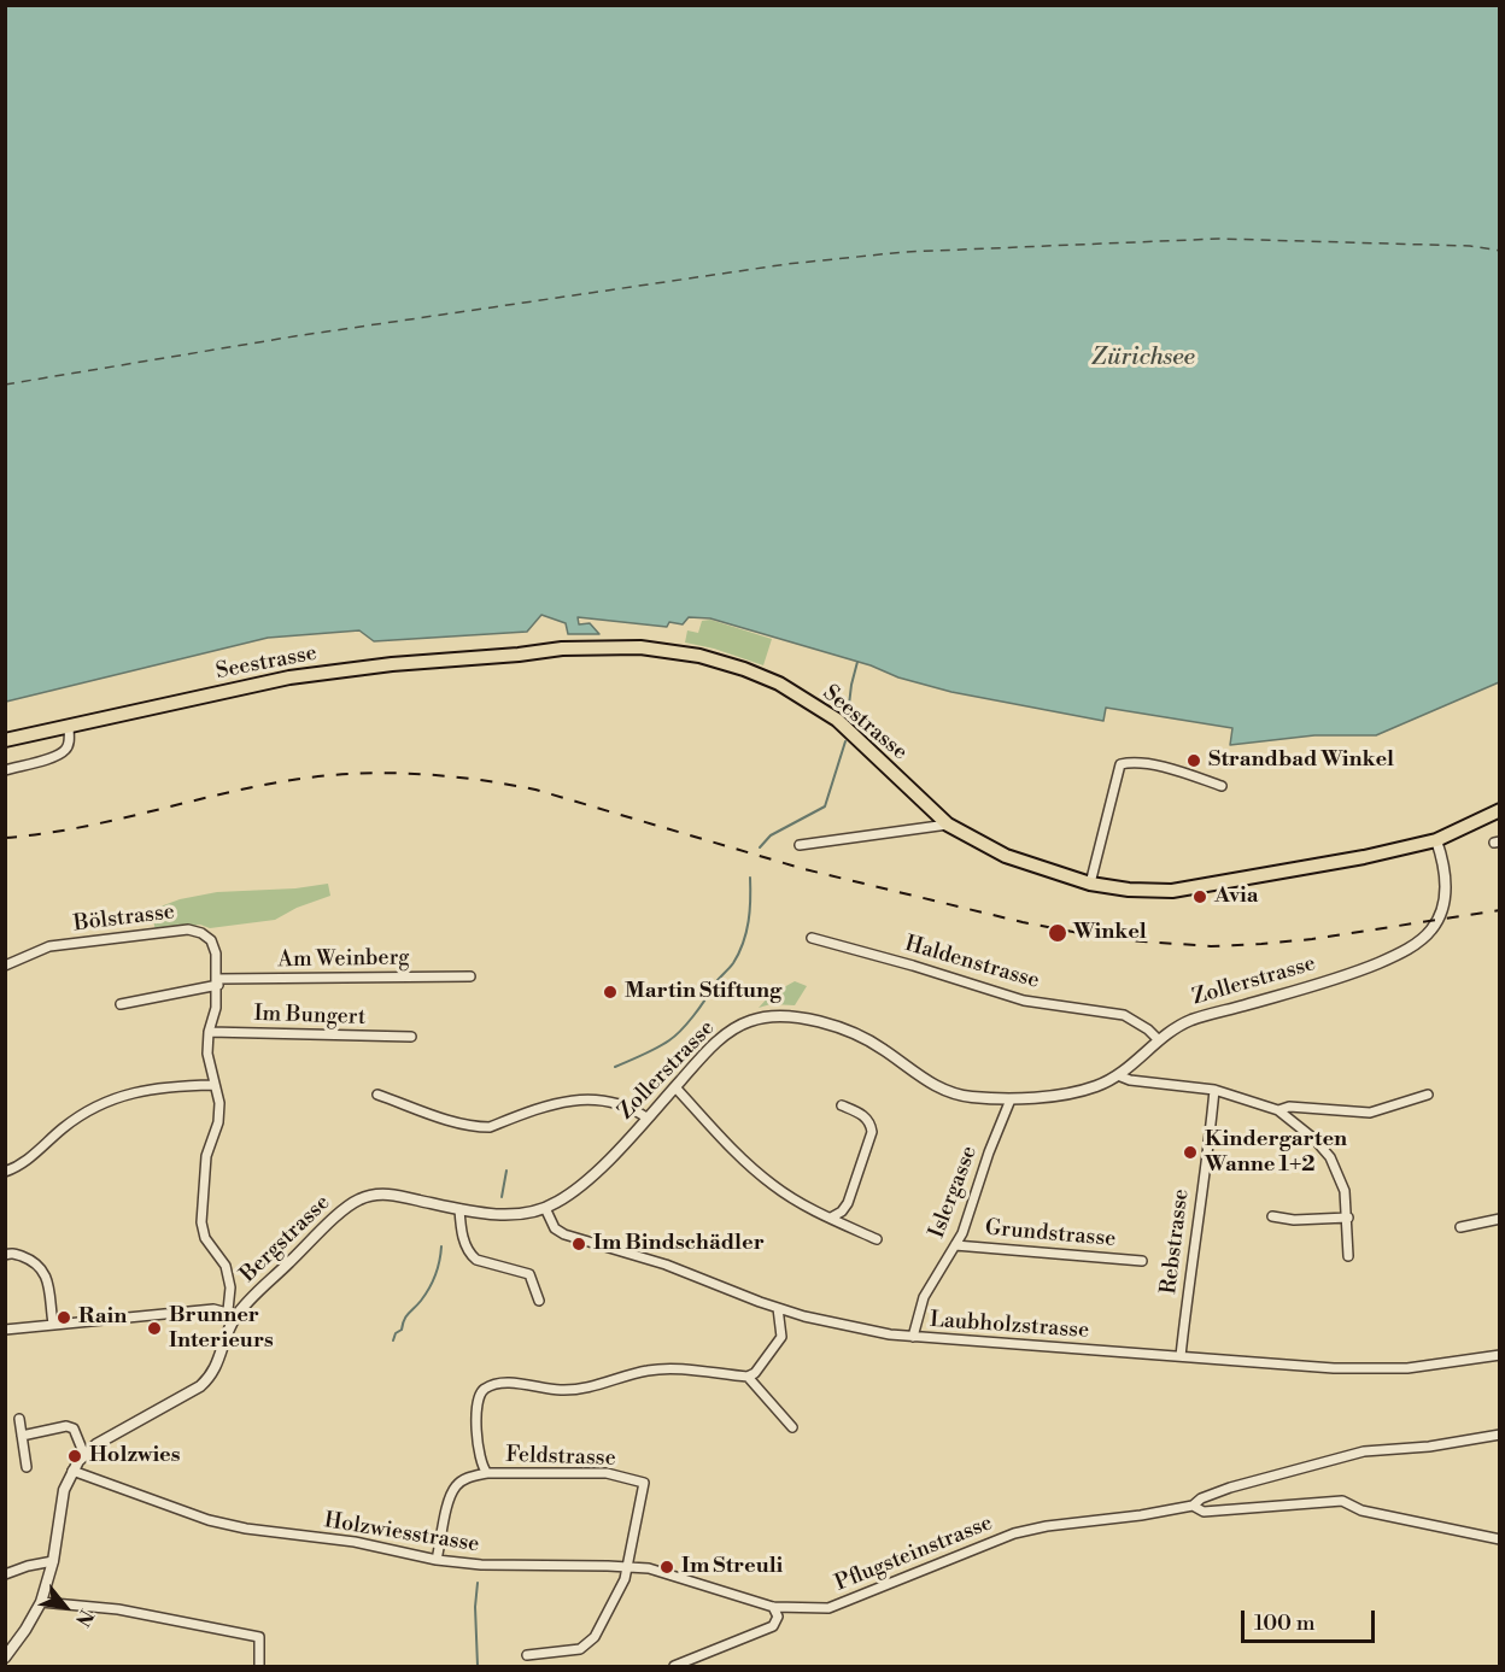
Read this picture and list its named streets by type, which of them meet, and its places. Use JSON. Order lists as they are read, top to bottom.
{
  "streets": {
    "main road": ["Seestrasse"],
    "street": [
      "Bölstrasse",
      "Am Weinberg",
      "Haldenstrasse",
      "Zollerstrasse",
      "Im Bungert",
      "Islergasse",
      "Grundstrasse",
      "Bergstrasse",
      "Rebstrasse",
      "Laubholzstrasse",
      "Feldstrasse",
      "Holzwiesstrasse",
      "Pflugsteinstrasse"
    ]
  },
  "crossings": [
    ["Seestrasse", "Zollerstrasse"],
    ["Bölstrasse", "Am Weinberg"],
    ["Bölstrasse", "Im Bungert"],
    ["Bölstrasse", "Bergstrasse"],
    ["Haldenstrasse", "Zollerstrasse"],
    ["Zollerstrasse", "Islergasse"],
    ["Zollerstrasse", "Bergstrasse"],
    ["Zollerstrasse", "Laubholzstrasse"],
    ["Islergasse", "Grundstrasse"],
    ["Islergasse", "Laubholzstrasse"],
    ["Bergstrasse", "Holzwiesstrasse"],
    ["Rebstrasse", "Laubholzstrasse"],
    ["Feldstrasse", "Holzwiesstrasse"],
    ["Holzwiesstrasse", "Pflugsteinstrasse"]
  ],
  "water": ["Zürichsee"],
  "places": [
    "Strandbad Winkel",
    "Avia",
    "Winkel",
    "Martin Stiftung",
    "Kindergarten Wanne 1+2",
    "Im Bindschädler",
    "Rain",
    "Brunner Interieurs",
    "Holzwies",
    "Im Streuli"
  ],
  "scale_bar": "100 m",
  "north": "bottom right"
}
